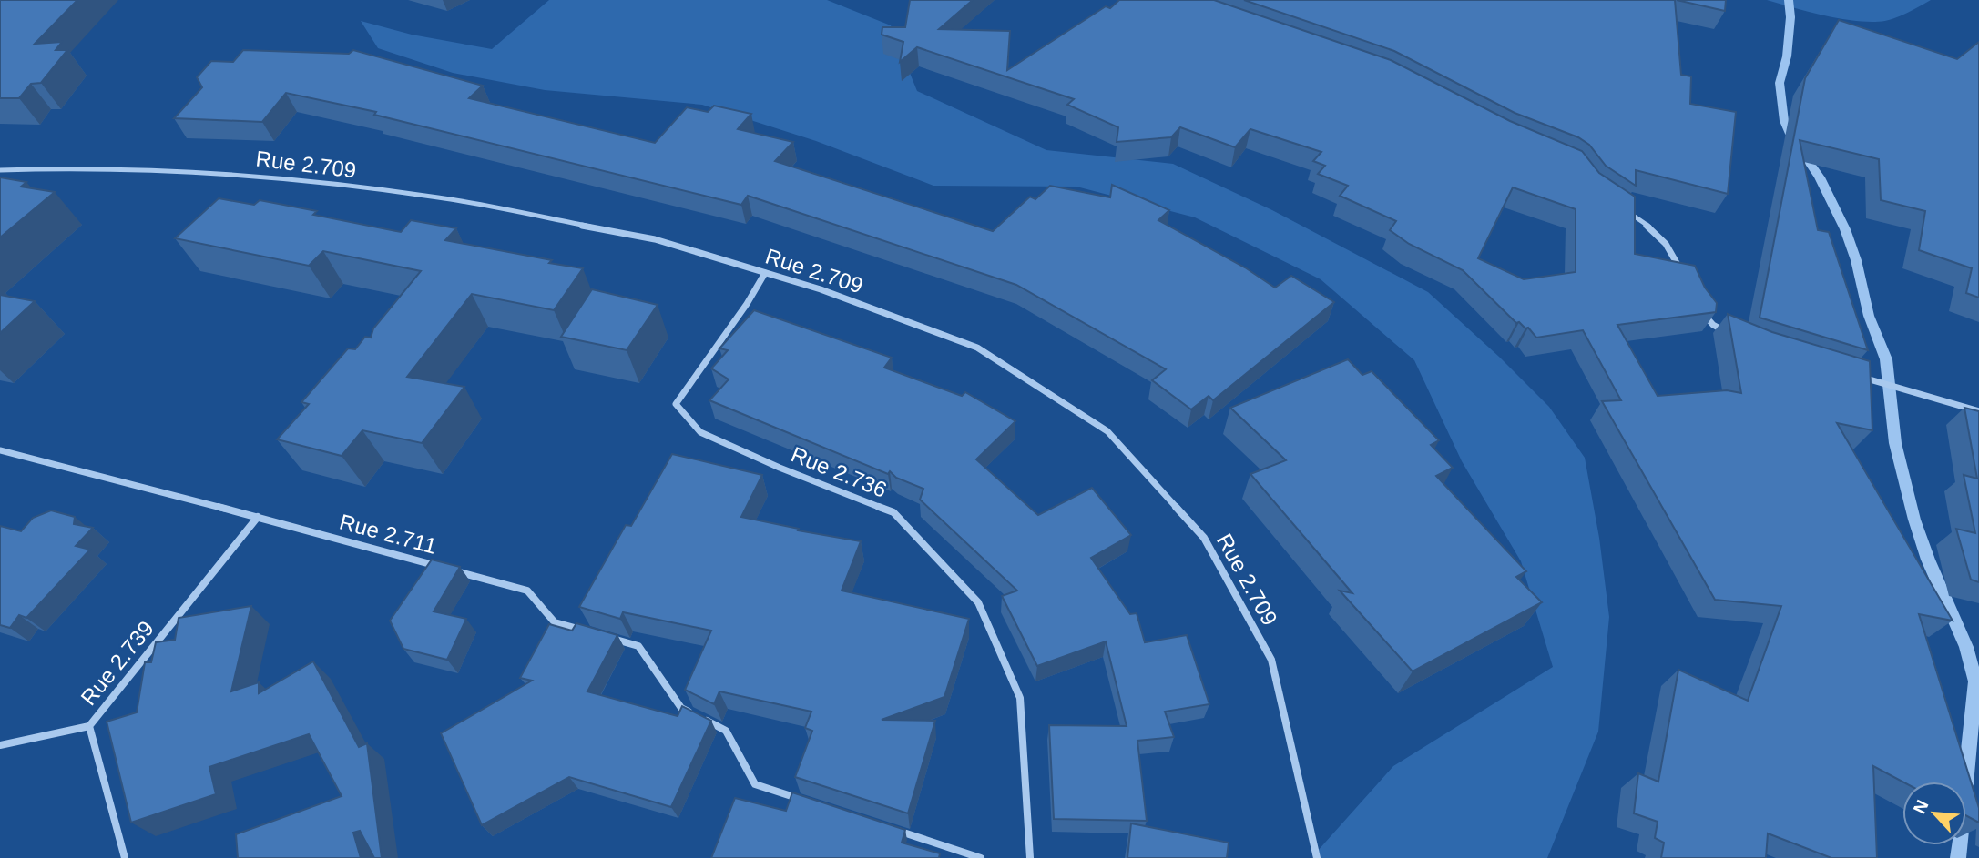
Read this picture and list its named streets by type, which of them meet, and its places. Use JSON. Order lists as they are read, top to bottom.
{
  "streets": {
    "street": [
      "Rue 2.709",
      "Rue 2.736",
      "Rue 2.711",
      "Rue 2.739"
    ]
  },
  "crossings": [
    ["Rue 2.709", "Rue 2.736"],
    ["Rue 2.711", "Rue 2.739"]
  ],
  "north": "top left"
}
